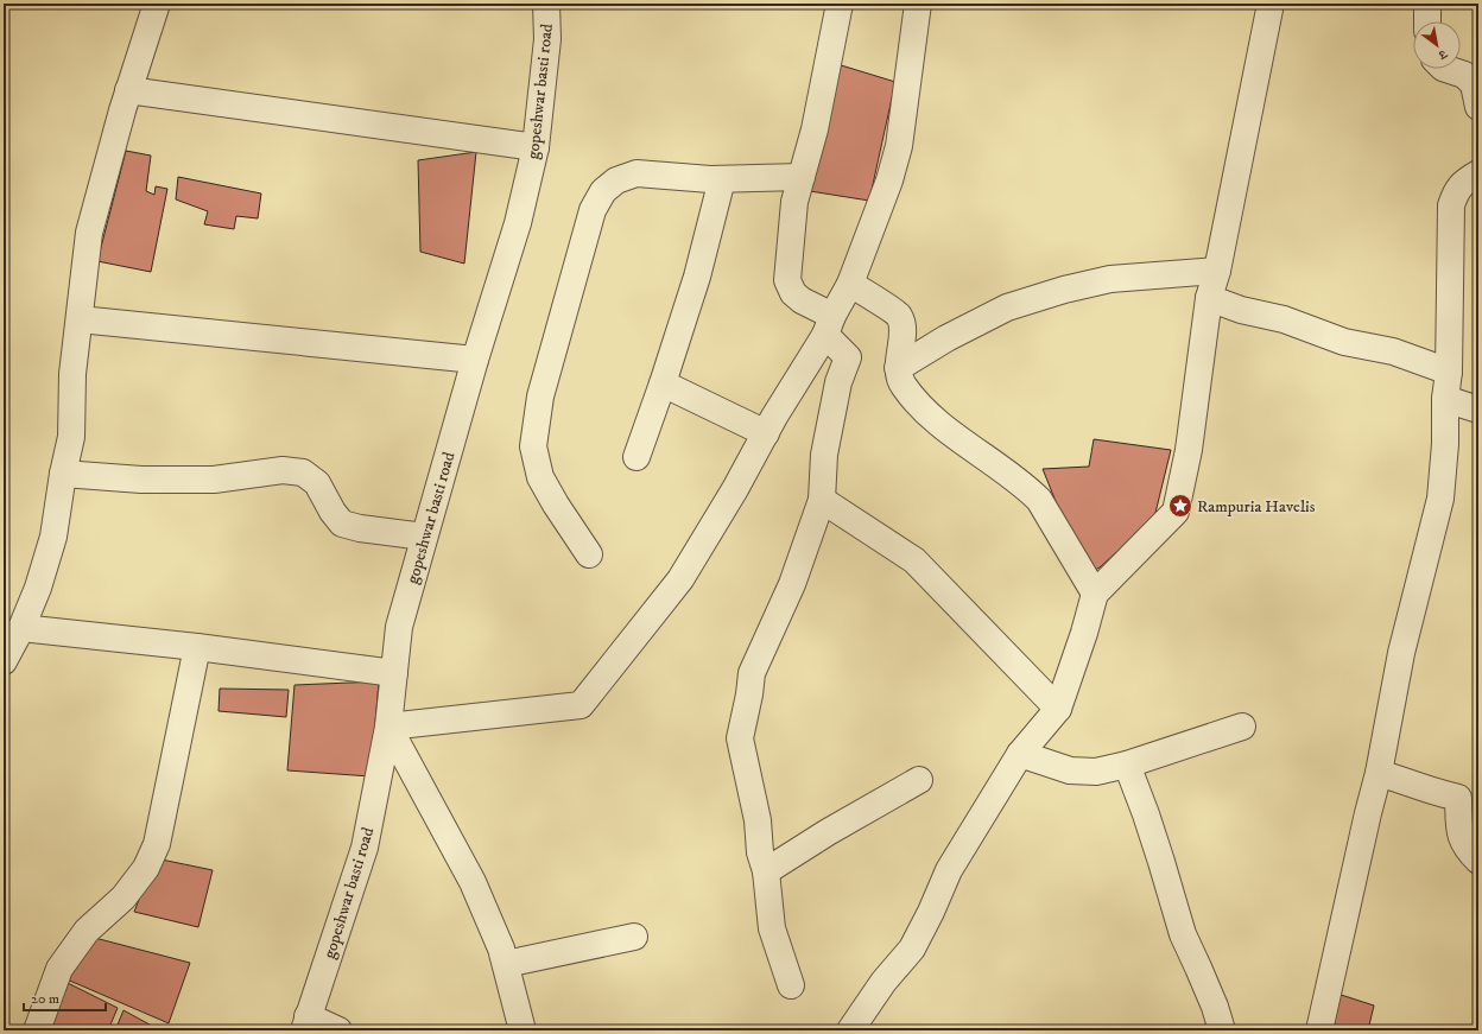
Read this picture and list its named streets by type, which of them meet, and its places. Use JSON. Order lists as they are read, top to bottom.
{
  "streets": {
    "street": ["gopeshwar basti road"]
  },
  "places": {
    "place": ["Rampuria Havelis"]
  },
  "scale_bar": "20 m",
  "north": "bottom right"
}
